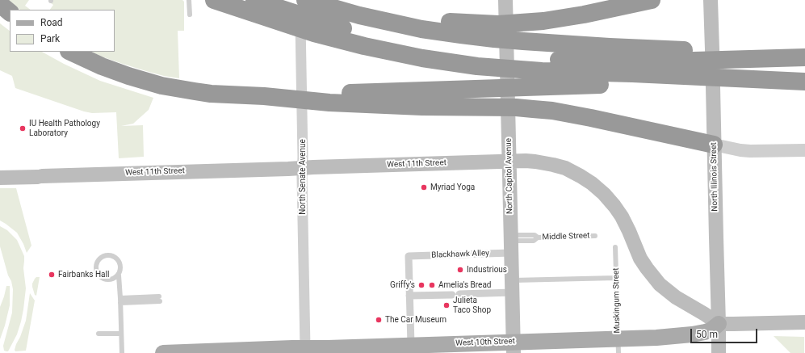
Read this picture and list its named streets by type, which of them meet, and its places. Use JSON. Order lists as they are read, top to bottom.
{
  "streets": {
    "main road": [
      "West 11th Street",
      "North Capitol Avenue",
      "North Illinois Street",
      "West 10th Street"
    ],
    "street": ["North Senate Avenue", "Blackhawk Alley"],
    "lane": ["Middle Street", "Muskingum Street"]
  },
  "crossings": [
    ["West 11th Street", "North Capitol Avenue"],
    ["West 11th Street", "North Senate Avenue"],
    ["West 11th Street", "North Illinois Street"],
    ["West 11th Street", "West 10th Street"],
    ["North Capitol Avenue", "Middle Street"],
    ["North Capitol Avenue", "Blackhawk Alley"],
    ["North Capitol Avenue", "West 10th Street"],
    ["North Senate Avenue", "West 10th Street"],
    ["North Illinois Street", "West 10th Street"],
    ["Middle Street", "Blackhawk Alley"],
    ["Muskingum Street", "West 10th Street"]
  ],
  "places": [
    "IU Health Pathology Laboratory",
    "Myriad Yoga",
    "Industrious",
    "Fairbanks Hall",
    "Griffy's",
    "Amelia's Bread",
    "Julieta Taco Shop",
    "The Car Museum"
  ],
  "legend": ["Road", "Park"],
  "scale_bar": "50 m"
}
